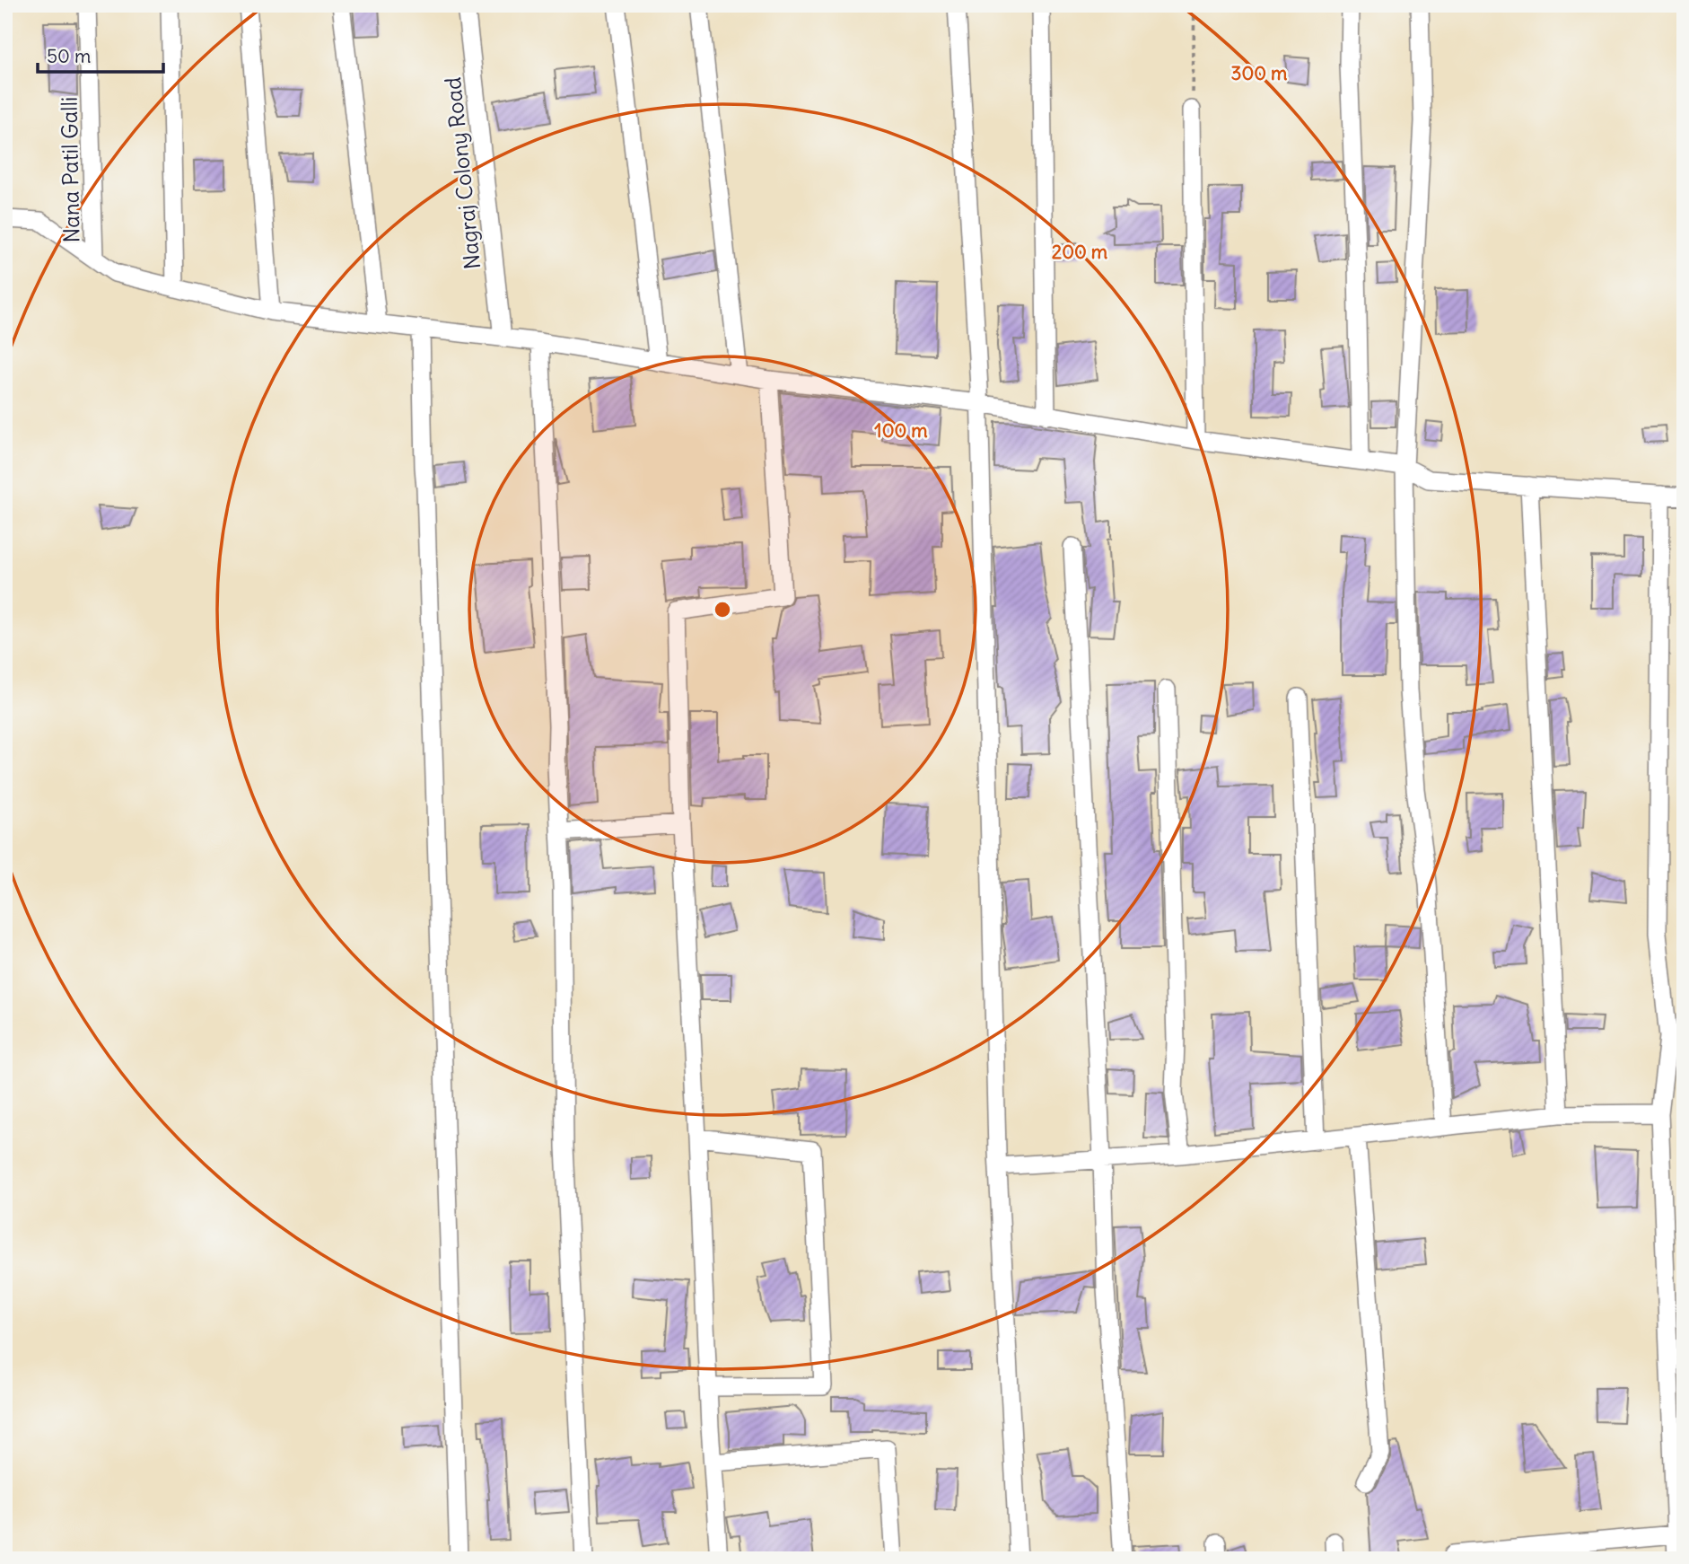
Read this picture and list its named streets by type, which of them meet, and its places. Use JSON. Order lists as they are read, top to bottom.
{
  "streets": {
    "street": ["Nana Patil Galli", "Nagraj Colony Road"]
  },
  "scale_bar": "50 m",
  "rings": ["300 m", "200 m", "100 m"]
}
